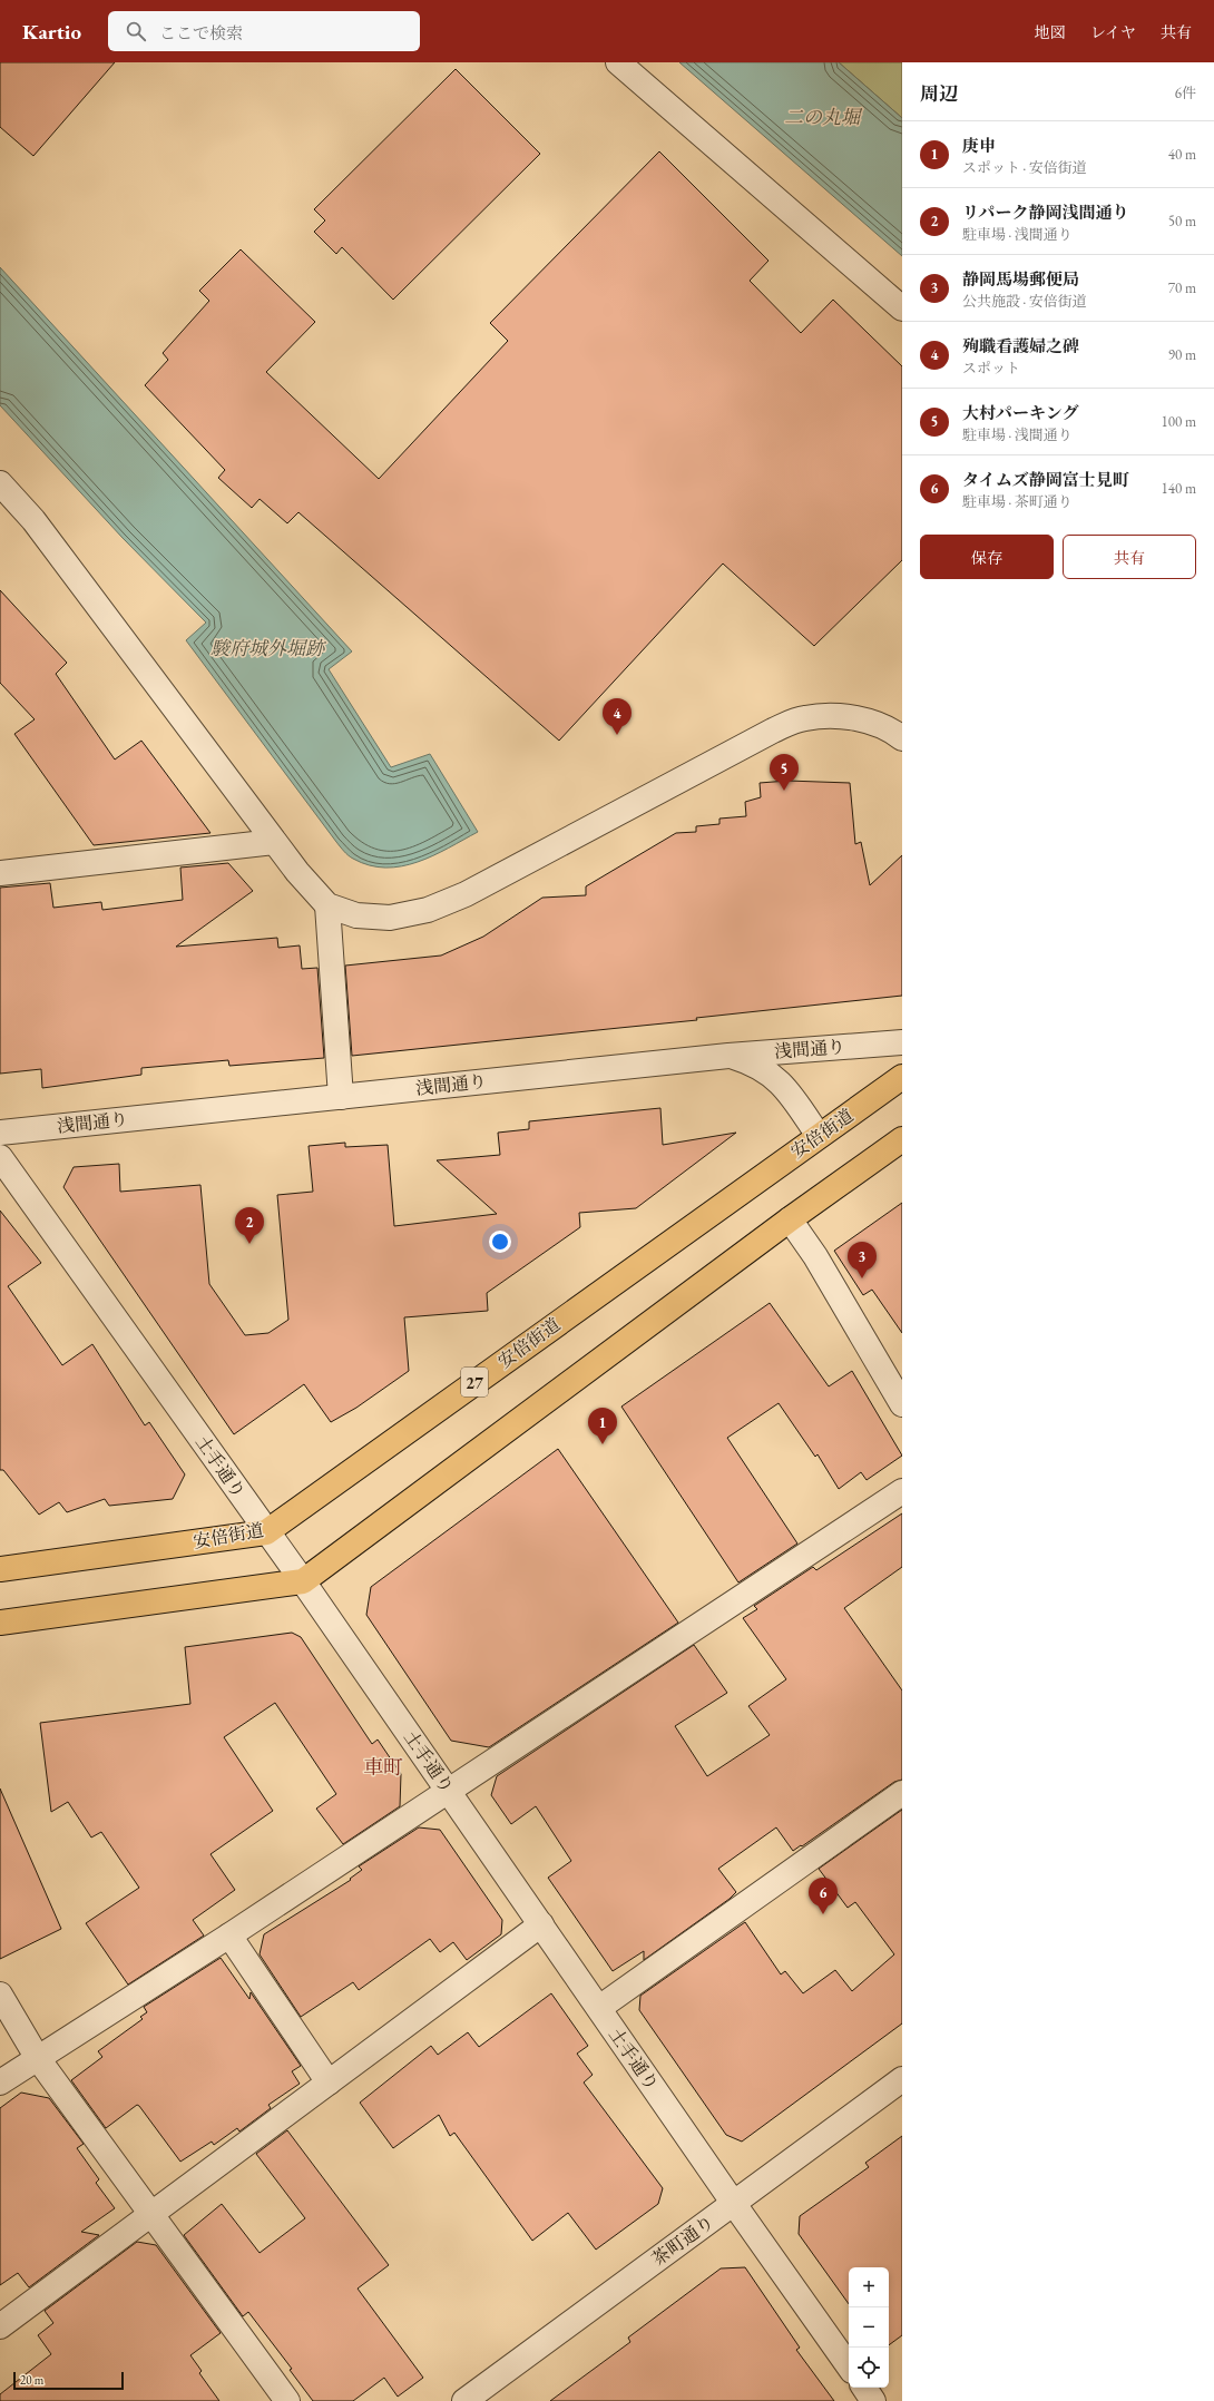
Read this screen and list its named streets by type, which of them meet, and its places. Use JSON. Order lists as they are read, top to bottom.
{
  "streets": {
    "main road": ["安倍街道", "27"],
    "street": ["浅間通り", "土手通り", "茶町通り"]
  },
  "crossings": [
    ["安倍街道", "土手通り"],
    ["土手通り", "茶町通り"]
  ],
  "districts": ["車町"],
  "water": ["二の丸堀", "駿府城外堀跡"],
  "scale_bar": "20 m",
  "page": {
    "header": "Kartio",
    "search": "ここで検索",
    "nav": ["地図", "レイヤ", "共有"],
    "heading": ["周辺", "6件"],
    "list": [
      {
        "mark": "1",
        "name": "庚申",
        "note": "スポット · 安倍街道",
        "value": "40 m"
      },
      {
        "mark": "2",
        "name": "リパーク静岡浅間通り",
        "note": "駐車場 · 浅間通り",
        "value": "50 m"
      },
      {
        "mark": "3",
        "name": "静岡馬場郵便局",
        "note": "公共施設 · 安倍街道",
        "value": "70 m"
      },
      {
        "mark": "4",
        "name": "殉職看護婦之碑",
        "note": "スポット",
        "value": "90 m"
      },
      {
        "mark": "5",
        "name": "大村パーキング",
        "note": "駐車場 · 浅間通り",
        "value": "100 m"
      },
      {
        "mark": "6",
        "name": "タイムズ静岡富士見町",
        "note": "駐車場 · 茶町通り",
        "value": "140 m"
      }
    ],
    "buttons": ["保存", "共有"],
    "pins": [
      "4",
      "5",
      "2",
      "3",
      "1",
      "6"
    ],
    "map_buttons": ["+", "−"],
    "scale": "20 m"
  }
}
